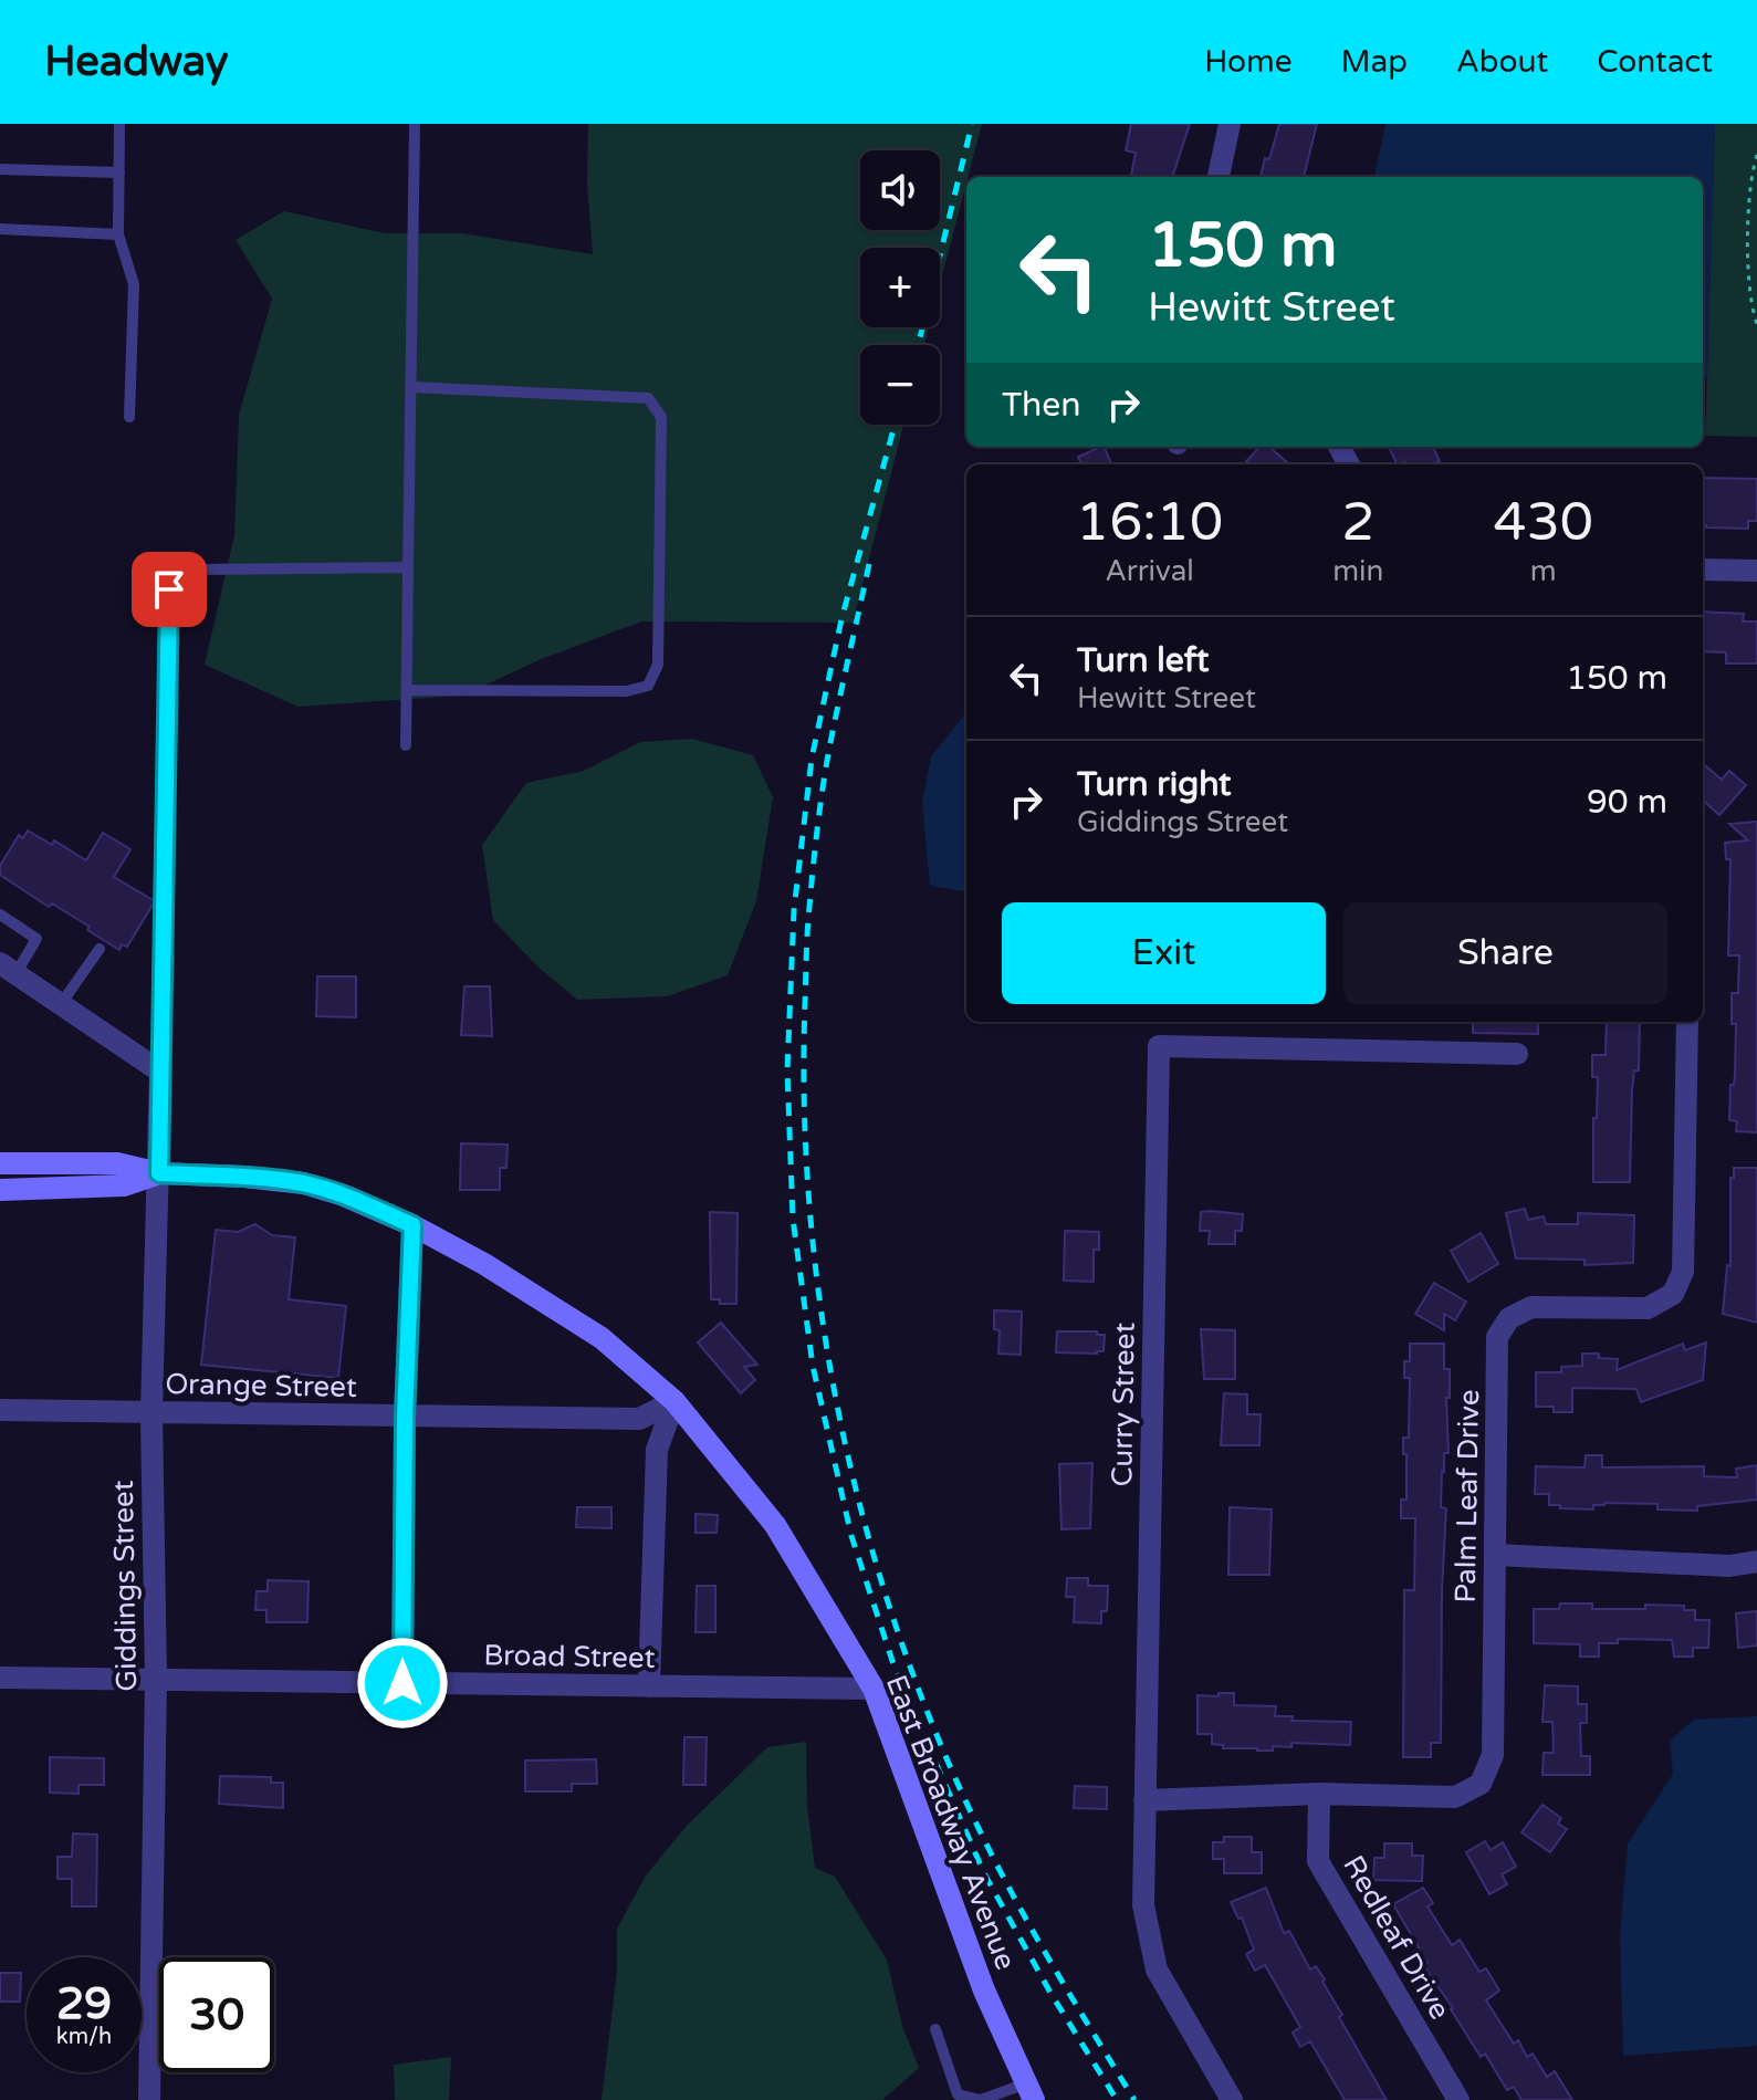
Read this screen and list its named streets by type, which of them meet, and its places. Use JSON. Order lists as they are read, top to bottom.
{
  "streets": {
    "main road": ["East Broadway Avenue"],
    "street": [
      "Orange Street",
      "Curry Street",
      "Palm Leaf Drive",
      "Giddings Street",
      "Broad Street",
      "Redleaf Drive"
    ]
  },
  "crossings": [
    ["Orange Street", "Giddings Street"],
    ["Orange Street", "East Broadway Avenue"],
    ["Curry Street", "Palm Leaf Drive"],
    ["Palm Leaf Drive", "Redleaf Drive"],
    ["Giddings Street", "Broad Street"],
    ["Giddings Street", "East Broadway Avenue"],
    ["Broad Street", "East Broadway Avenue"]
  ],
  "page": {
    "header": "Headway",
    "nav": [
      "Home",
      "Map",
      "About",
      "Contact"
    ],
    "map_buttons": ["+", "−"],
    "turn": ["150 m", "Hewitt Street"],
    "then": "Then",
    "eta": [
      "16:10",
      "Arrival",
      "2",
      "min",
      "430",
      "m"
    ],
    "list": [
      {
        "name": "Turn left",
        "note": "Hewitt Street",
        "value": "150 m"
      },
      {
        "name": "Turn right",
        "note": "Giddings Street",
        "value": "90 m"
      }
    ],
    "buttons": ["Exit", "Share"],
    "speed": "29 km/h",
    "limit": "30"
  }
}
